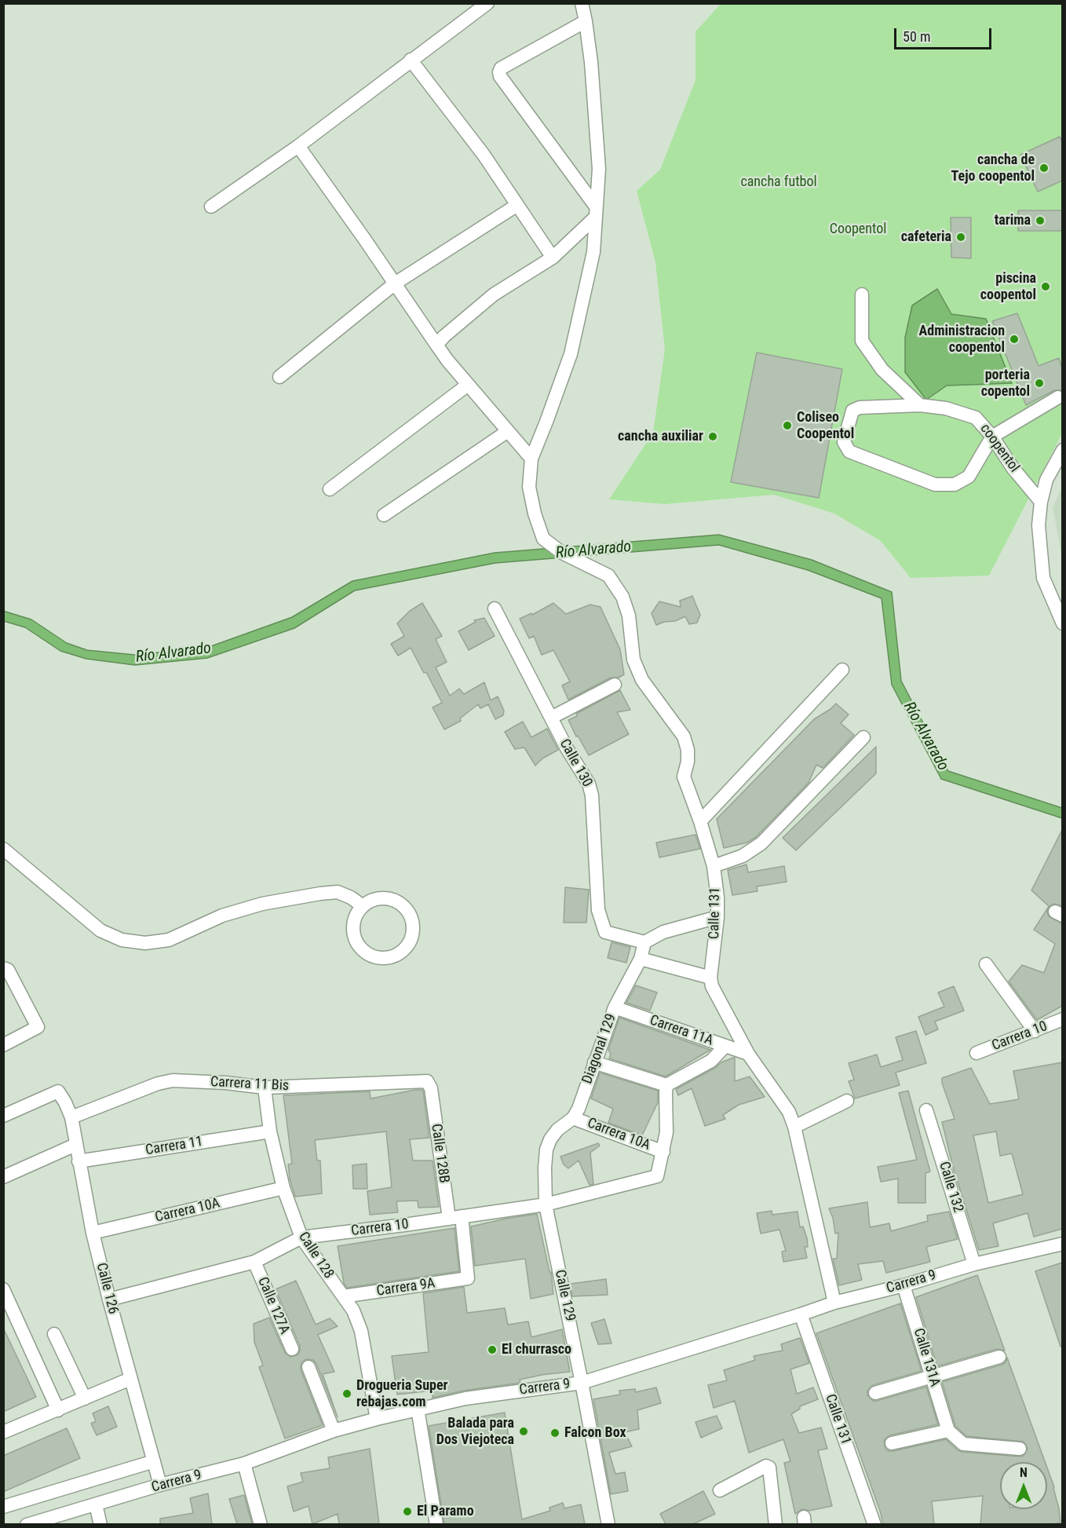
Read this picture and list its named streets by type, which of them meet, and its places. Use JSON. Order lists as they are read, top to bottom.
{
  "streets": {
    "street": [
      "coopentol",
      "Calle 130",
      "Calle 131",
      "Carrera 11A",
      "Carrera 10",
      "Diagonal 129",
      "Carrera 11 Bis",
      "Carrera 10A",
      "Carrera 11",
      "Calle 128B",
      "Calle 132",
      "Calle 128",
      "Carrera 9",
      "Carrera 9A",
      "Calle 126",
      "Calle 129",
      "Calle 127A",
      "Calle 131A"
    ]
  },
  "crossings": [
    ["Calle 130", "Diagonal 129"],
    ["Calle 131", "Carrera 11A"],
    ["Calle 131", "Carrera 9"],
    ["Carrera 11A", "Diagonal 129"],
    ["Carrera 10", "Carrera 10A"],
    ["Carrera 10", "Calle 128B"],
    ["Carrera 10", "Calle 128"],
    ["Carrera 10", "Calle 126"],
    ["Carrera 10", "Calle 129"],
    ["Carrera 10", "Calle 127A"],
    ["Diagonal 129", "Carrera 10A"],
    ["Diagonal 129", "Calle 129"],
    ["Carrera 11 Bis", "Calle 128B"],
    ["Carrera 11 Bis", "Calle 128"],
    ["Carrera 11 Bis", "Calle 126"],
    ["Carrera 10A", "Calle 128"],
    ["Carrera 10A", "Calle 126"],
    ["Carrera 11", "Calle 128"],
    ["Carrera 11", "Calle 126"],
    ["Calle 128B", "Carrera 9A"],
    ["Calle 132", "Carrera 9"],
    ["Calle 128", "Carrera 9"],
    ["Calle 128", "Carrera 9A"],
    ["Carrera 9", "Calle 126"],
    ["Carrera 9", "Calle 129"],
    ["Carrera 9", "Calle 131A"]
  ],
  "water": ["Río Alvarado"],
  "parks": ["cancha futbol", "Coopentol"],
  "places": [
    "cancha de Tejo coopentol",
    "tarima",
    "cafeteria",
    "piscina coopentol",
    "Administracion coopentol",
    "porteria copentol",
    "Coliseo Coopentol",
    "cancha auxiliar",
    "El churrasco",
    "Drogueria Super rebajas.com",
    "Balada para Dos Viejoteca",
    "Falcon Box",
    "El Paramo"
  ],
  "scale_bar": "50 m",
  "north": "top"
}
